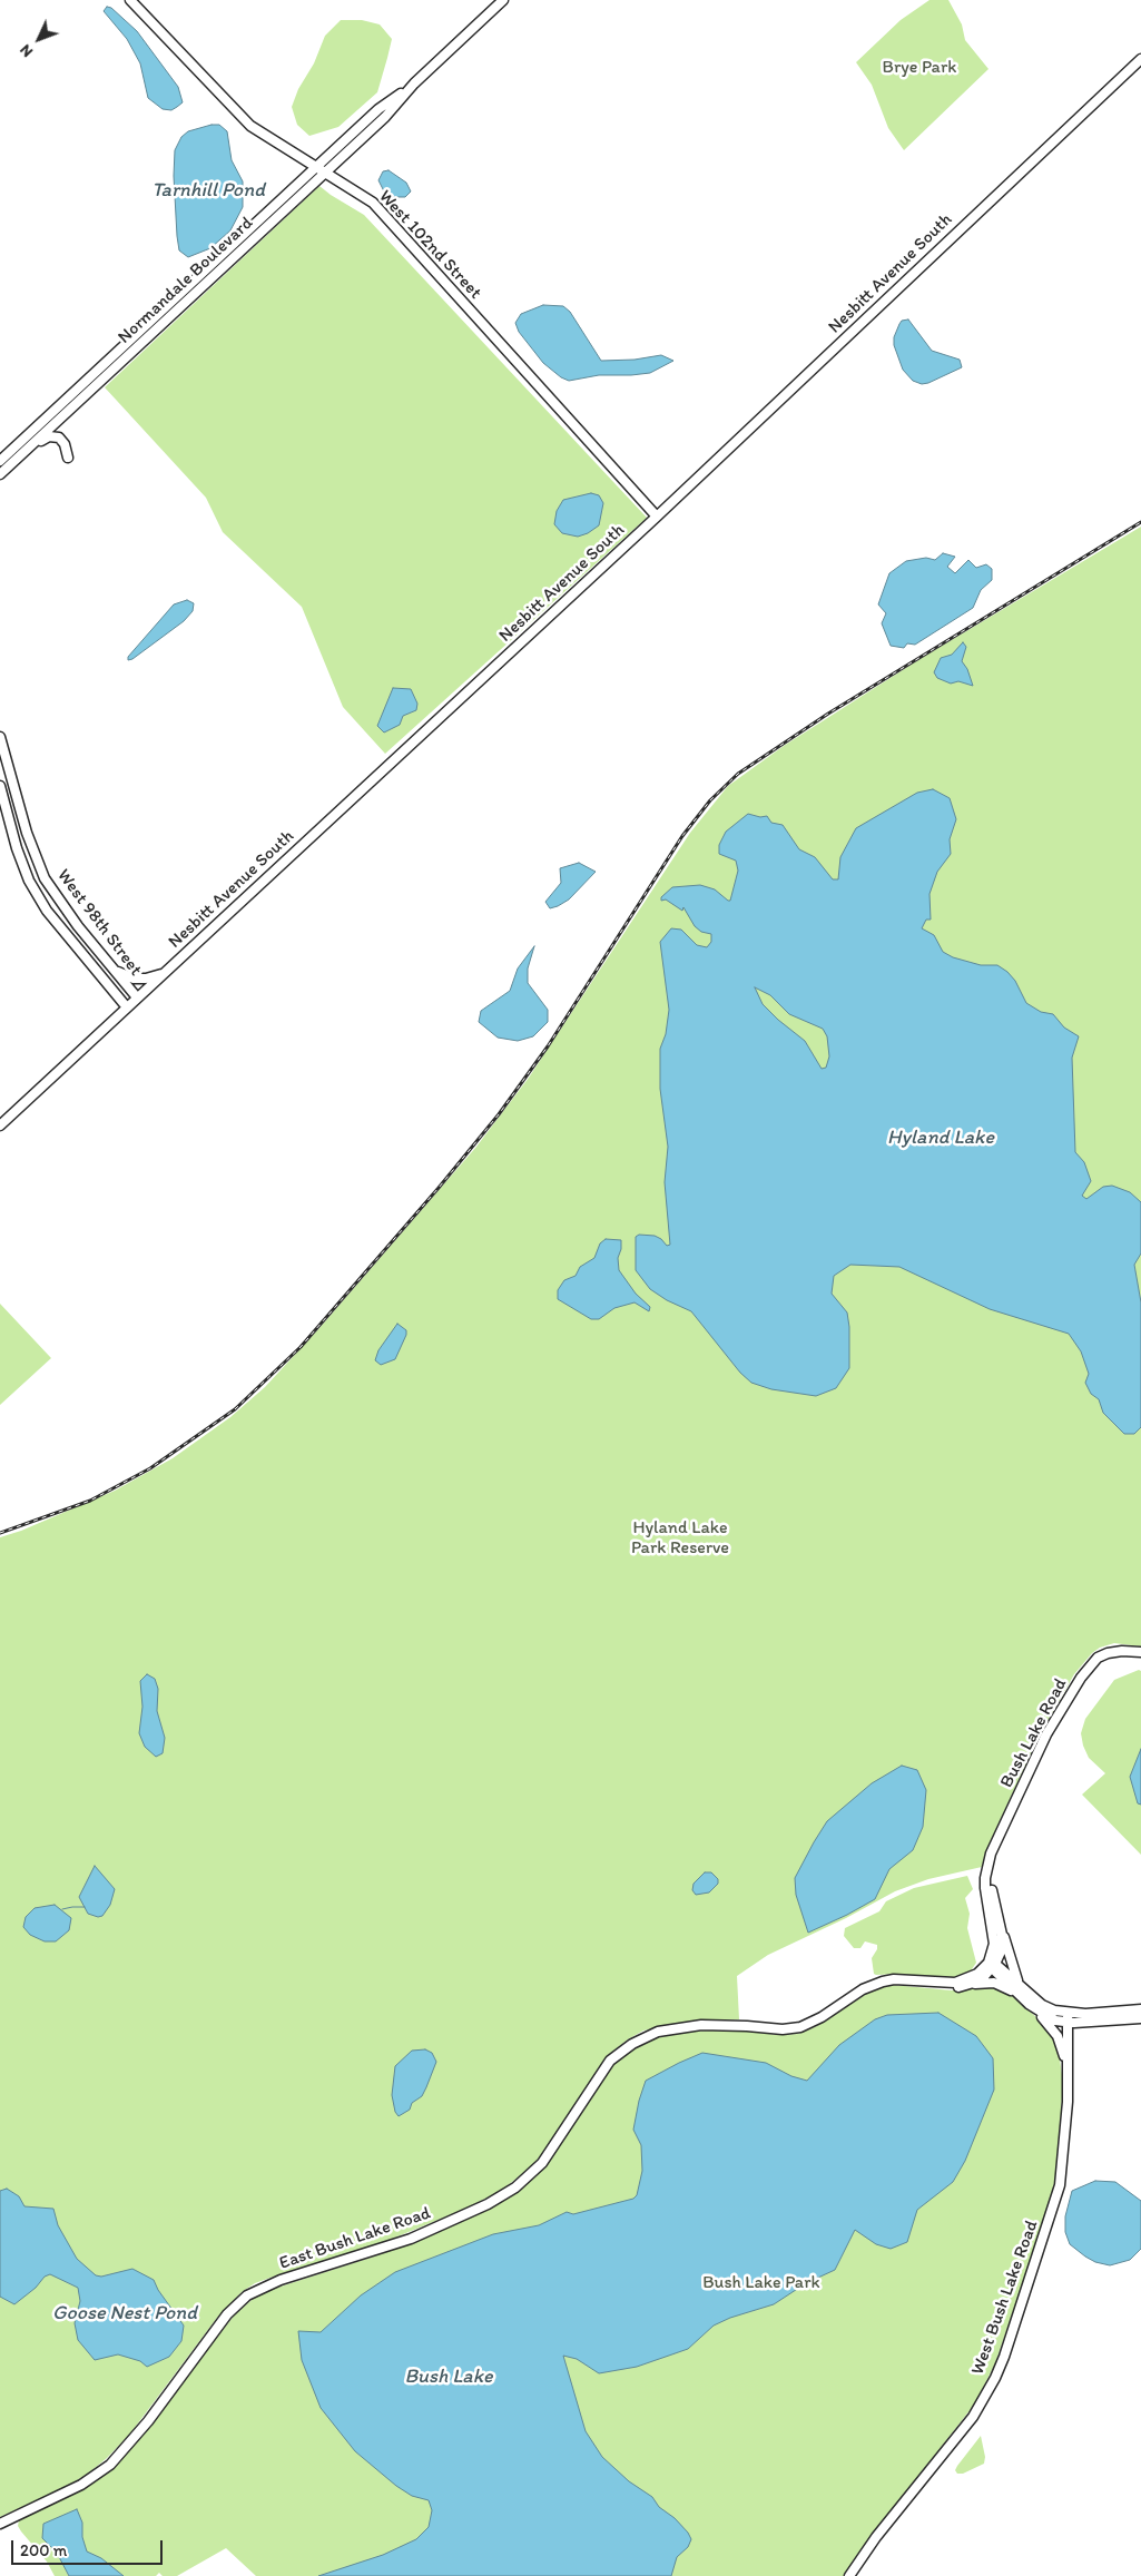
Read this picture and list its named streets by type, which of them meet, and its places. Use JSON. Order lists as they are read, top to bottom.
{
  "streets": {
    "street": [
      "West 102nd Street",
      "Nesbitt Avenue South",
      "Normandale Boulevard",
      "West 98th Street",
      "Bush Lake Road",
      "East Bush Lake Road",
      "West Bush Lake Road"
    ]
  },
  "crossings": [
    ["West 102nd Street", "Nesbitt Avenue South"],
    ["West 102nd Street", "Normandale Boulevard"],
    ["Nesbitt Avenue South", "West 98th Street"],
    ["Bush Lake Road", "East Bush Lake Road"]
  ],
  "water": [
    "Tarnhill Pond",
    "Hyland Lake",
    "Goose Nest Pond",
    "Bush Lake"
  ],
  "parks": ["Brye Park", "Hyland Lake Park Reserve", "Bush Lake Park"],
  "scale_bar": "200 m",
  "north": "bottom left"
}
